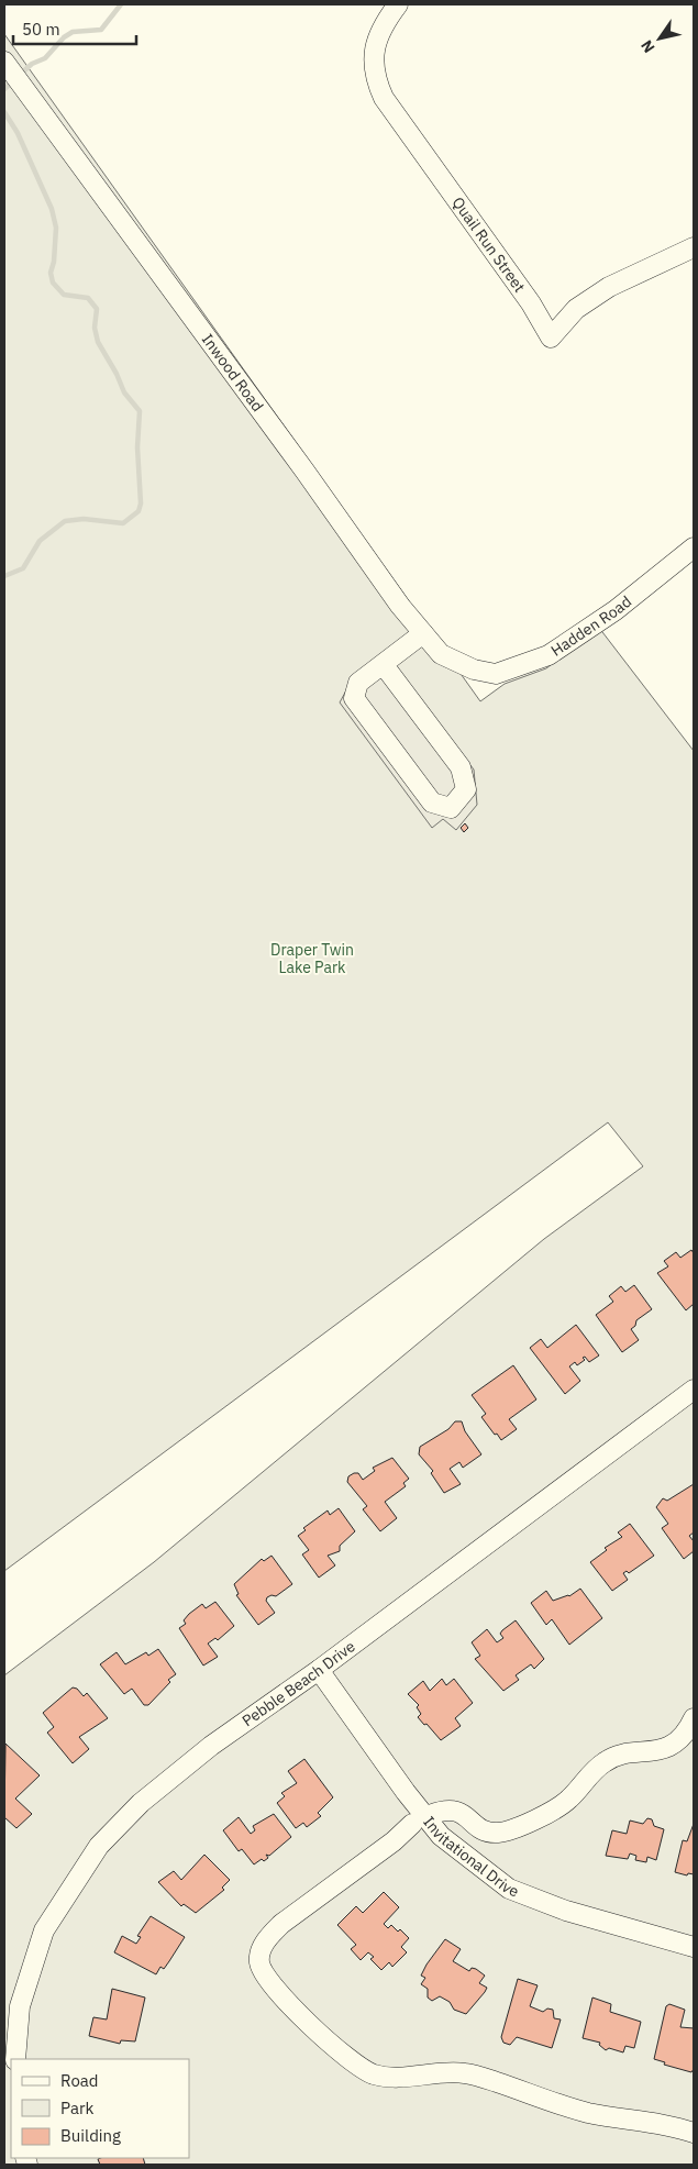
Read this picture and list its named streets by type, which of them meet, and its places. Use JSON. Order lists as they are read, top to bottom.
{
  "streets": {
    "street": [
      "Quail Run Street",
      "Inwood Road",
      "Hadden Road",
      "Pebble Beach Drive",
      "Invitational Drive"
    ]
  },
  "crossings": [
    ["Inwood Road", "Hadden Road"],
    ["Pebble Beach Drive", "Invitational Drive"]
  ],
  "parks": ["Draper Twin Lake Park"],
  "legend": ["Road", "Park", "Building"],
  "scale_bar": "50 m",
  "north": "bottom left"
}
